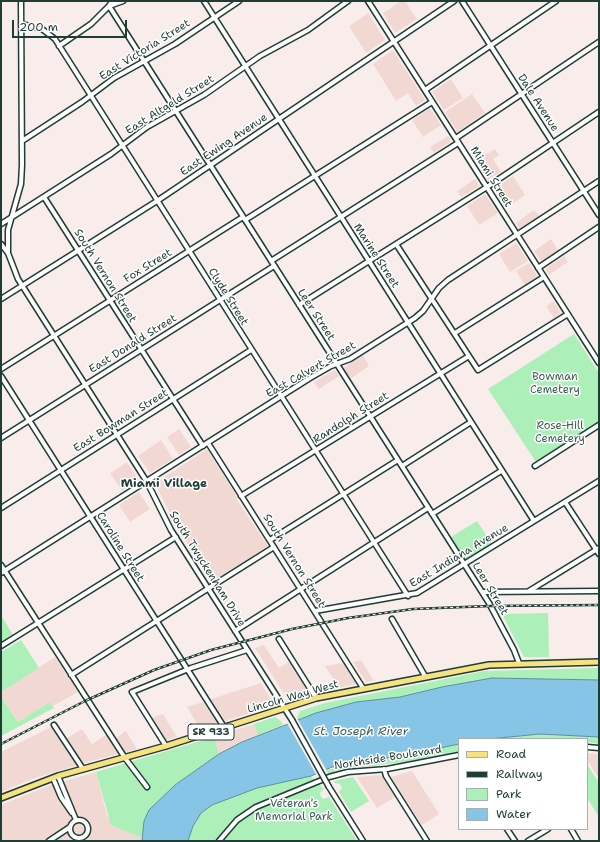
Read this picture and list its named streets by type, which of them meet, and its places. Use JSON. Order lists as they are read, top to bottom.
{
  "streets": {
    "main road": ["Lincoln Way West", "SR 933"],
    "street": [
      "East Victoria Street",
      "Dale Avenue",
      "East Altgeld Street",
      "East Ewing Avenue",
      "Miami Street",
      "Marine Street",
      "Fox Street",
      "South Vernon Street",
      "Clyde Street",
      "Leer Street",
      "East Donald Street",
      "East Calvert Street",
      "Randolph Street",
      "East Bowman Street",
      "Caroline Street",
      "East Indiana Avenue",
      "South Twyckenham Drive",
      "Northside Boulevard"
    ]
  },
  "crossings": [
    ["East Victoria Street", "Marine Street"],
    ["East Victoria Street", "Clyde Street"],
    ["East Victoria Street", "Leer Street"],
    ["Dale Avenue", "East Calvert Street"],
    ["East Altgeld Street", "Marine Street"],
    ["East Altgeld Street", "South Vernon Street"],
    ["East Altgeld Street", "Clyde Street"],
    ["East Altgeld Street", "Leer Street"],
    ["East Ewing Avenue", "Miami Street"],
    ["East Ewing Avenue", "Marine Street"],
    ["East Ewing Avenue", "South Vernon Street"],
    ["East Ewing Avenue", "Clyde Street"],
    ["East Ewing Avenue", "Leer Street"],
    ["East Ewing Avenue", "South Twyckenham Drive"],
    ["Miami Street", "Fox Street"],
    ["Miami Street", "East Calvert Street"],
    ["Marine Street", "Fox Street"],
    ["Marine Street", "East Calvert Street"],
    ["Marine Street", "Randolph Street"],
    ["Marine Street", "East Indiana Avenue"],
    ["Fox Street", "South Vernon Street"],
    ["Fox Street", "Clyde Street"],
    ["Fox Street", "Leer Street"],
    ["Fox Street", "South Twyckenham Drive"],
    ["South Vernon Street", "East Donald Street"],
    ["South Vernon Street", "East Calvert Street"],
    ["South Vernon Street", "Randolph Street"],
    ["South Vernon Street", "East Bowman Street"],
    ["South Vernon Street", "East Indiana Avenue"],
    ["South Vernon Street", "Lincoln Way West"],
    ["Clyde Street", "East Donald Street"],
    ["Clyde Street", "East Calvert Street"],
    ["Clyde Street", "Randolph Street"],
    ["Clyde Street", "East Bowman Street"],
    ["Clyde Street", "East Indiana Avenue"],
    ["Leer Street", "East Donald Street"],
    ["Leer Street", "East Calvert Street"],
    ["Leer Street", "Randolph Street"],
    ["Leer Street", "East Indiana Avenue"],
    ["Leer Street", "Lincoln Way West"],
    ["East Donald Street", "Caroline Street"],
    ["East Donald Street", "South Twyckenham Drive"],
    ["East Calvert Street", "Caroline Street"],
    ["East Calvert Street", "South Twyckenham Drive"],
    ["East Bowman Street", "Caroline Street"],
    ["East Bowman Street", "South Twyckenham Drive"],
    ["Caroline Street", "Lincoln Way West"],
    ["South Twyckenham Drive", "Lincoln Way West"]
  ],
  "districts": ["Miami Village"],
  "water": ["St. Joseph River"],
  "parks": ["Bowman Cemetery", "Rose-Hill Cemetery", "Veteran's Memorial Park"],
  "legend": [
    "Road",
    "Railway",
    "Park",
    "Water"
  ],
  "scale_bar": "200 m"
}
